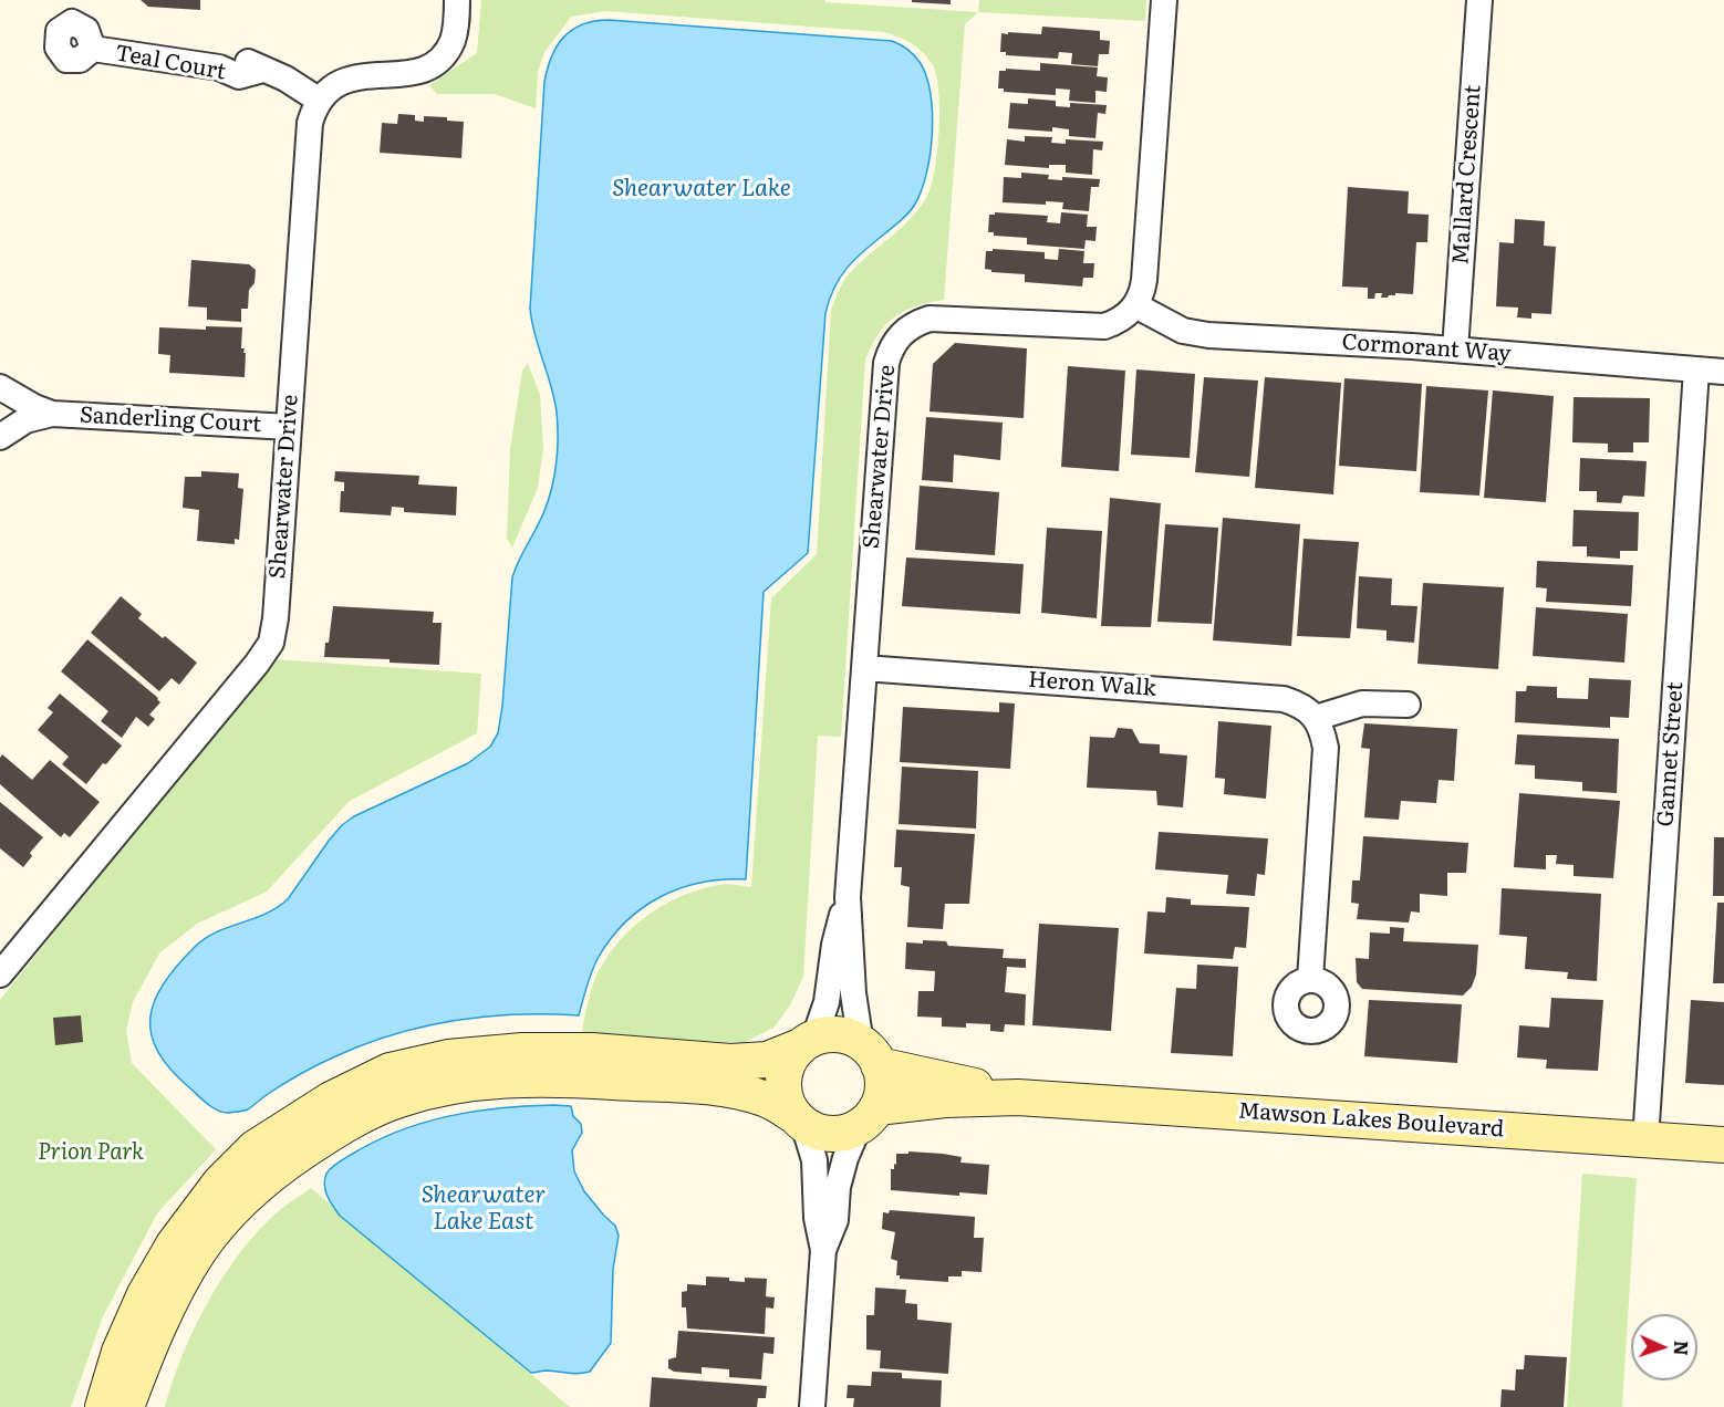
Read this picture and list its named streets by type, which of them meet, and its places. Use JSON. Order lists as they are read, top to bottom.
{
  "streets": {
    "street": [
      "Teal Court",
      "Mallard Crescent",
      "Cormorant Way",
      "Sanderling Court",
      "Shearwater Drive",
      "Heron Walk",
      "Gannet Street",
      "Mawson Lakes Boulevard"
    ]
  },
  "crossings": [
    ["Teal Court", "Shearwater Drive"],
    ["Mallard Crescent", "Cormorant Way"],
    ["Cormorant Way", "Shearwater Drive"],
    ["Cormorant Way", "Gannet Street"],
    ["Sanderling Court", "Shearwater Drive"],
    ["Shearwater Drive", "Heron Walk"],
    ["Shearwater Drive", "Mawson Lakes Boulevard"],
    ["Gannet Street", "Mawson Lakes Boulevard"]
  ],
  "water": ["Shearwater Lake", "Shearwater Lake East"],
  "parks": ["Prion Park"],
  "north": "right"
}
